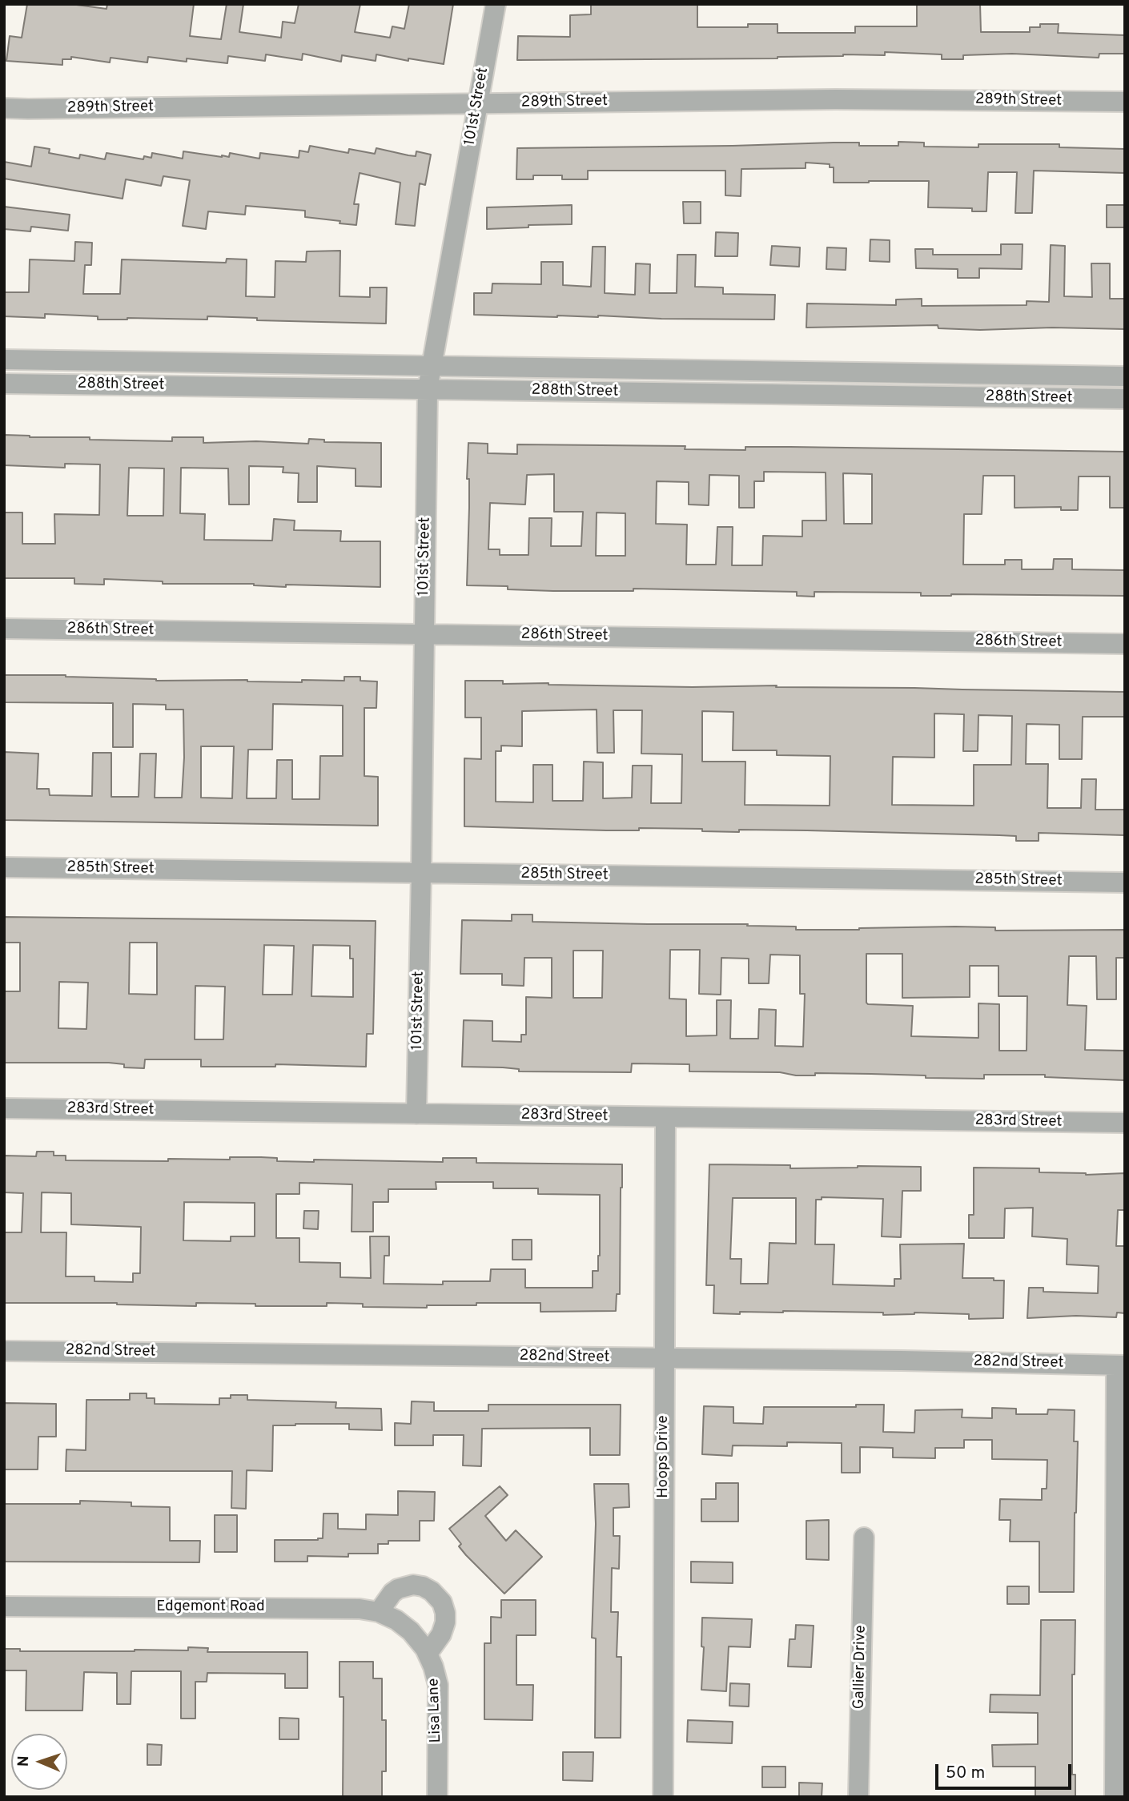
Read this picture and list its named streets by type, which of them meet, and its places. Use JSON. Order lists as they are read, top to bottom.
{
  "streets": {
    "street": [
      "289th Street",
      "101st Street",
      "288th Street",
      "286th Street",
      "285th Street",
      "283rd Street",
      "282nd Street",
      "Hoops Drive",
      "Edgemont Road",
      "Gallier Drive",
      "Lisa Lane"
    ]
  },
  "crossings": [
    ["289th Street", "101st Street"],
    ["101st Street", "288th Street"],
    ["101st Street", "286th Street"],
    ["101st Street", "285th Street"],
    ["101st Street", "283rd Street"],
    ["283rd Street", "Hoops Drive"],
    ["282nd Street", "Hoops Drive"],
    ["Edgemont Road", "Lisa Lane"]
  ],
  "scale_bar": "50 m",
  "north": "left"
}
